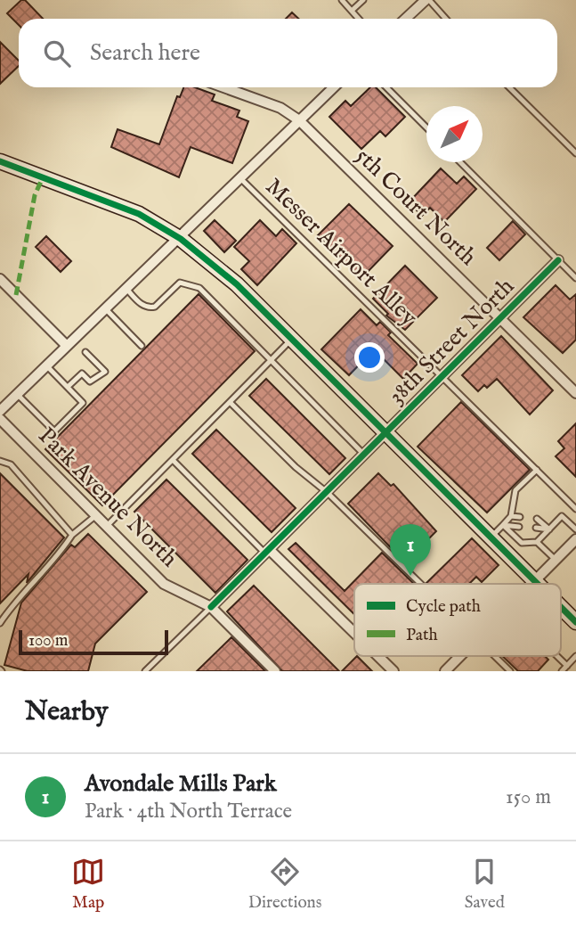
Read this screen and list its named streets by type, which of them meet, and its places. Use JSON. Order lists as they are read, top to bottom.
{
  "streets": {
    "street": ["5th Court North", "38th Street North", "Park Avenue North"],
    "lane": ["Messer Airport Alley"]
  },
  "crossings": [
    ["5th Court North", "38th Street North"],
    ["Messer Airport Alley", "38th Street North"],
    ["38th Street North", "Park Avenue North"]
  ],
  "legend": ["Cycle path", "Path"],
  "scale_bar": "100 m",
  "north": "top right",
  "page": {
    "search": "Search here",
    "pins": "1",
    "scale": "100 m",
    "heading": "Nearby",
    "list": [
      {
        "mark": "1",
        "name": "Avondale Mills Park",
        "note": "Park · 4th North Terrace",
        "value": "150 m"
      }
    ],
    "nav": ["Map", "Directions", "Saved"]
  }
}
